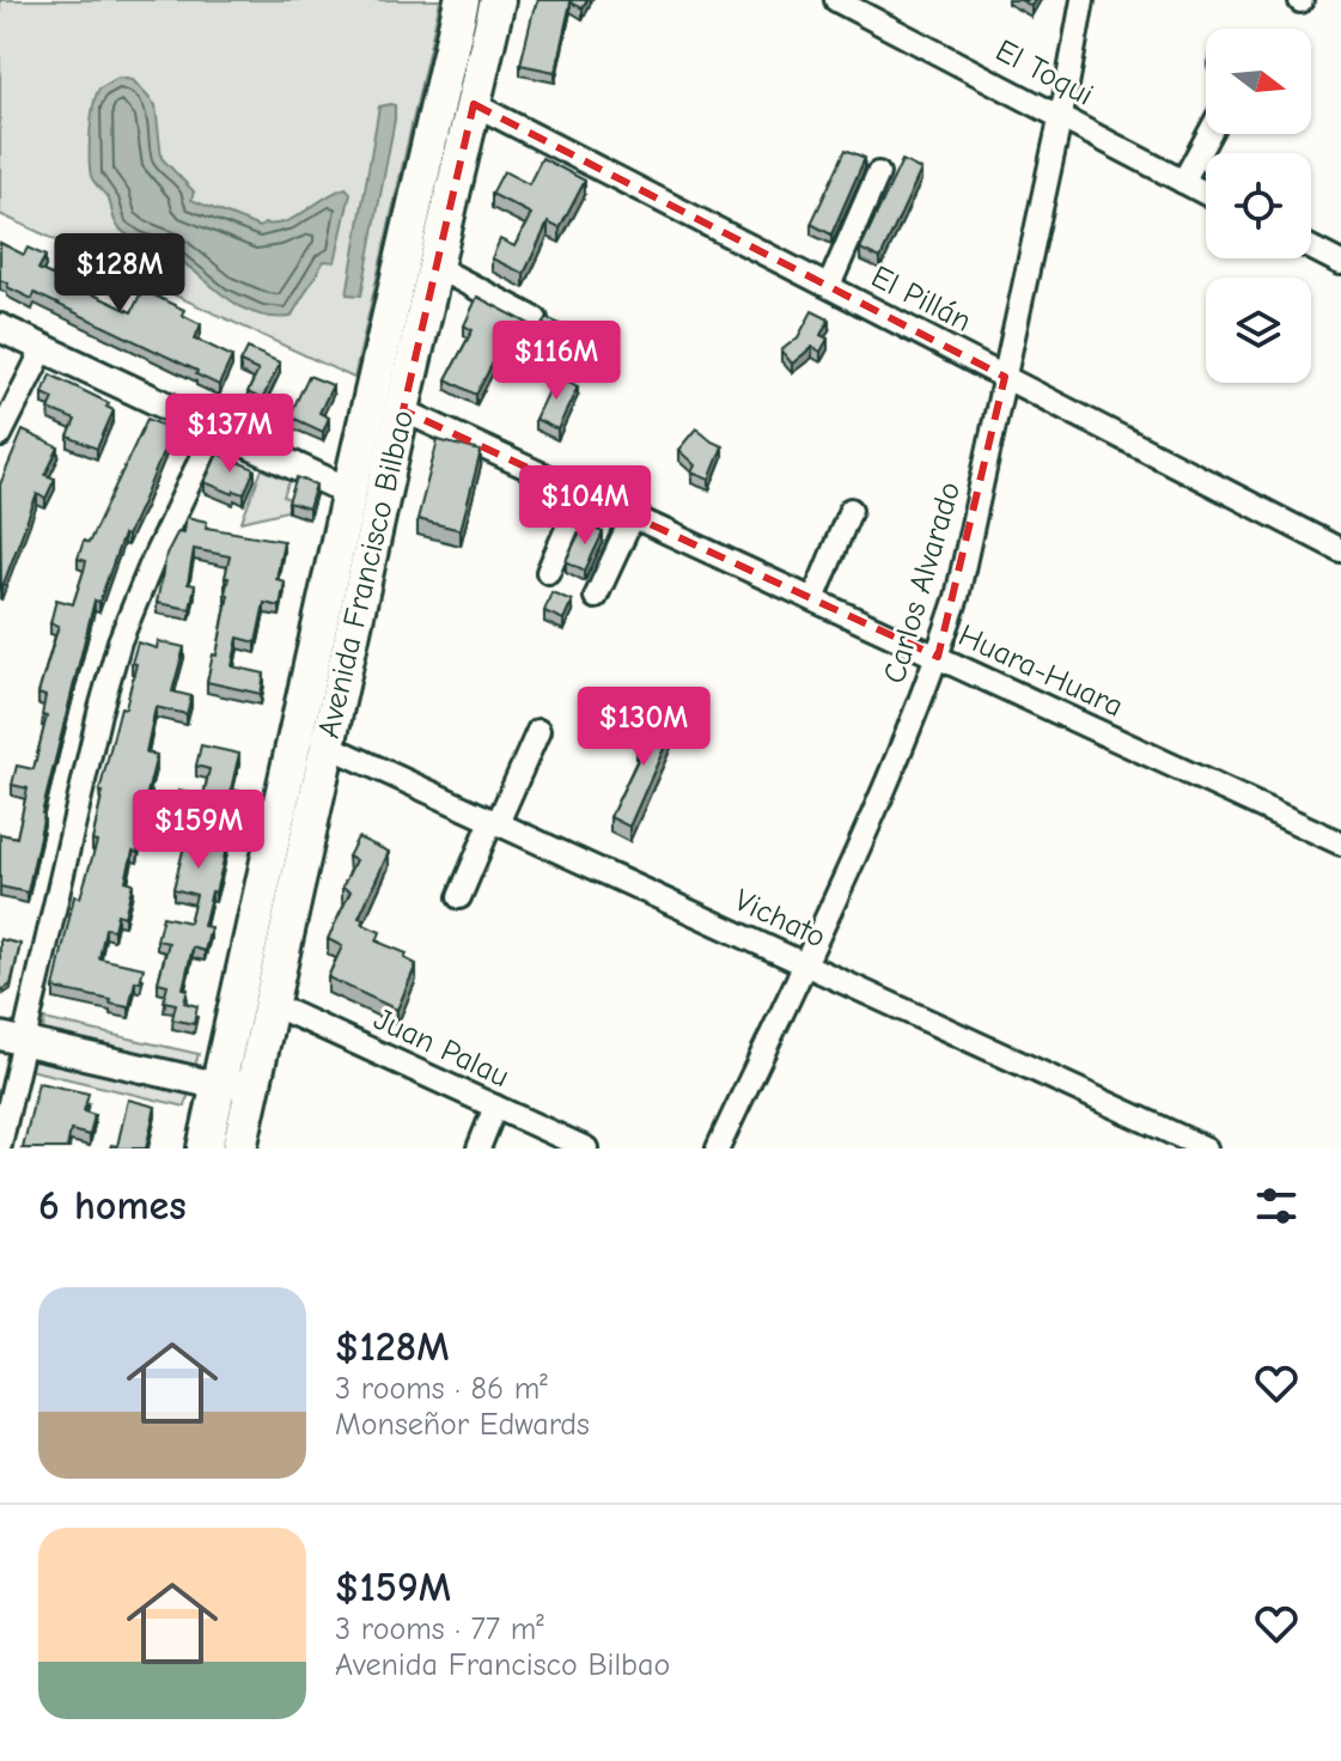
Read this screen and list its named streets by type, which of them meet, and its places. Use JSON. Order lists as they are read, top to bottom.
{
  "streets": {
    "main road": ["Avenida Francisco Bilbao"],
    "street": [
      "El Toqui",
      "El Pillán",
      "Carlos Alvarado",
      "Huara-Huara",
      "Vichato",
      "Juan Palau"
    ]
  },
  "crossings": [
    ["El Toqui", "Carlos Alvarado"],
    ["El Pillán", "Avenida Francisco Bilbao"],
    ["El Pillán", "Carlos Alvarado"],
    ["Avenida Francisco Bilbao", "Huara-Huara"],
    ["Avenida Francisco Bilbao", "Vichato"],
    ["Avenida Francisco Bilbao", "Juan Palau"],
    ["Carlos Alvarado", "Huara-Huara"],
    ["Carlos Alvarado", "Vichato"]
  ],
  "north": "right",
  "page": {
    "price": [
      "$128M",
      "$116M",
      "$137M",
      "$104M",
      "$130M",
      "$159M"
    ],
    "heading": "6 homes",
    "list": [
      {
        "name": "$128M",
        "note": "3 rooms · 86 m² · Monseñor Edwards"
      },
      {
        "name": "$159M",
        "note": "3 rooms · 77 m² · Avenida Francisco Bilbao"
      }
    ]
  }
}
